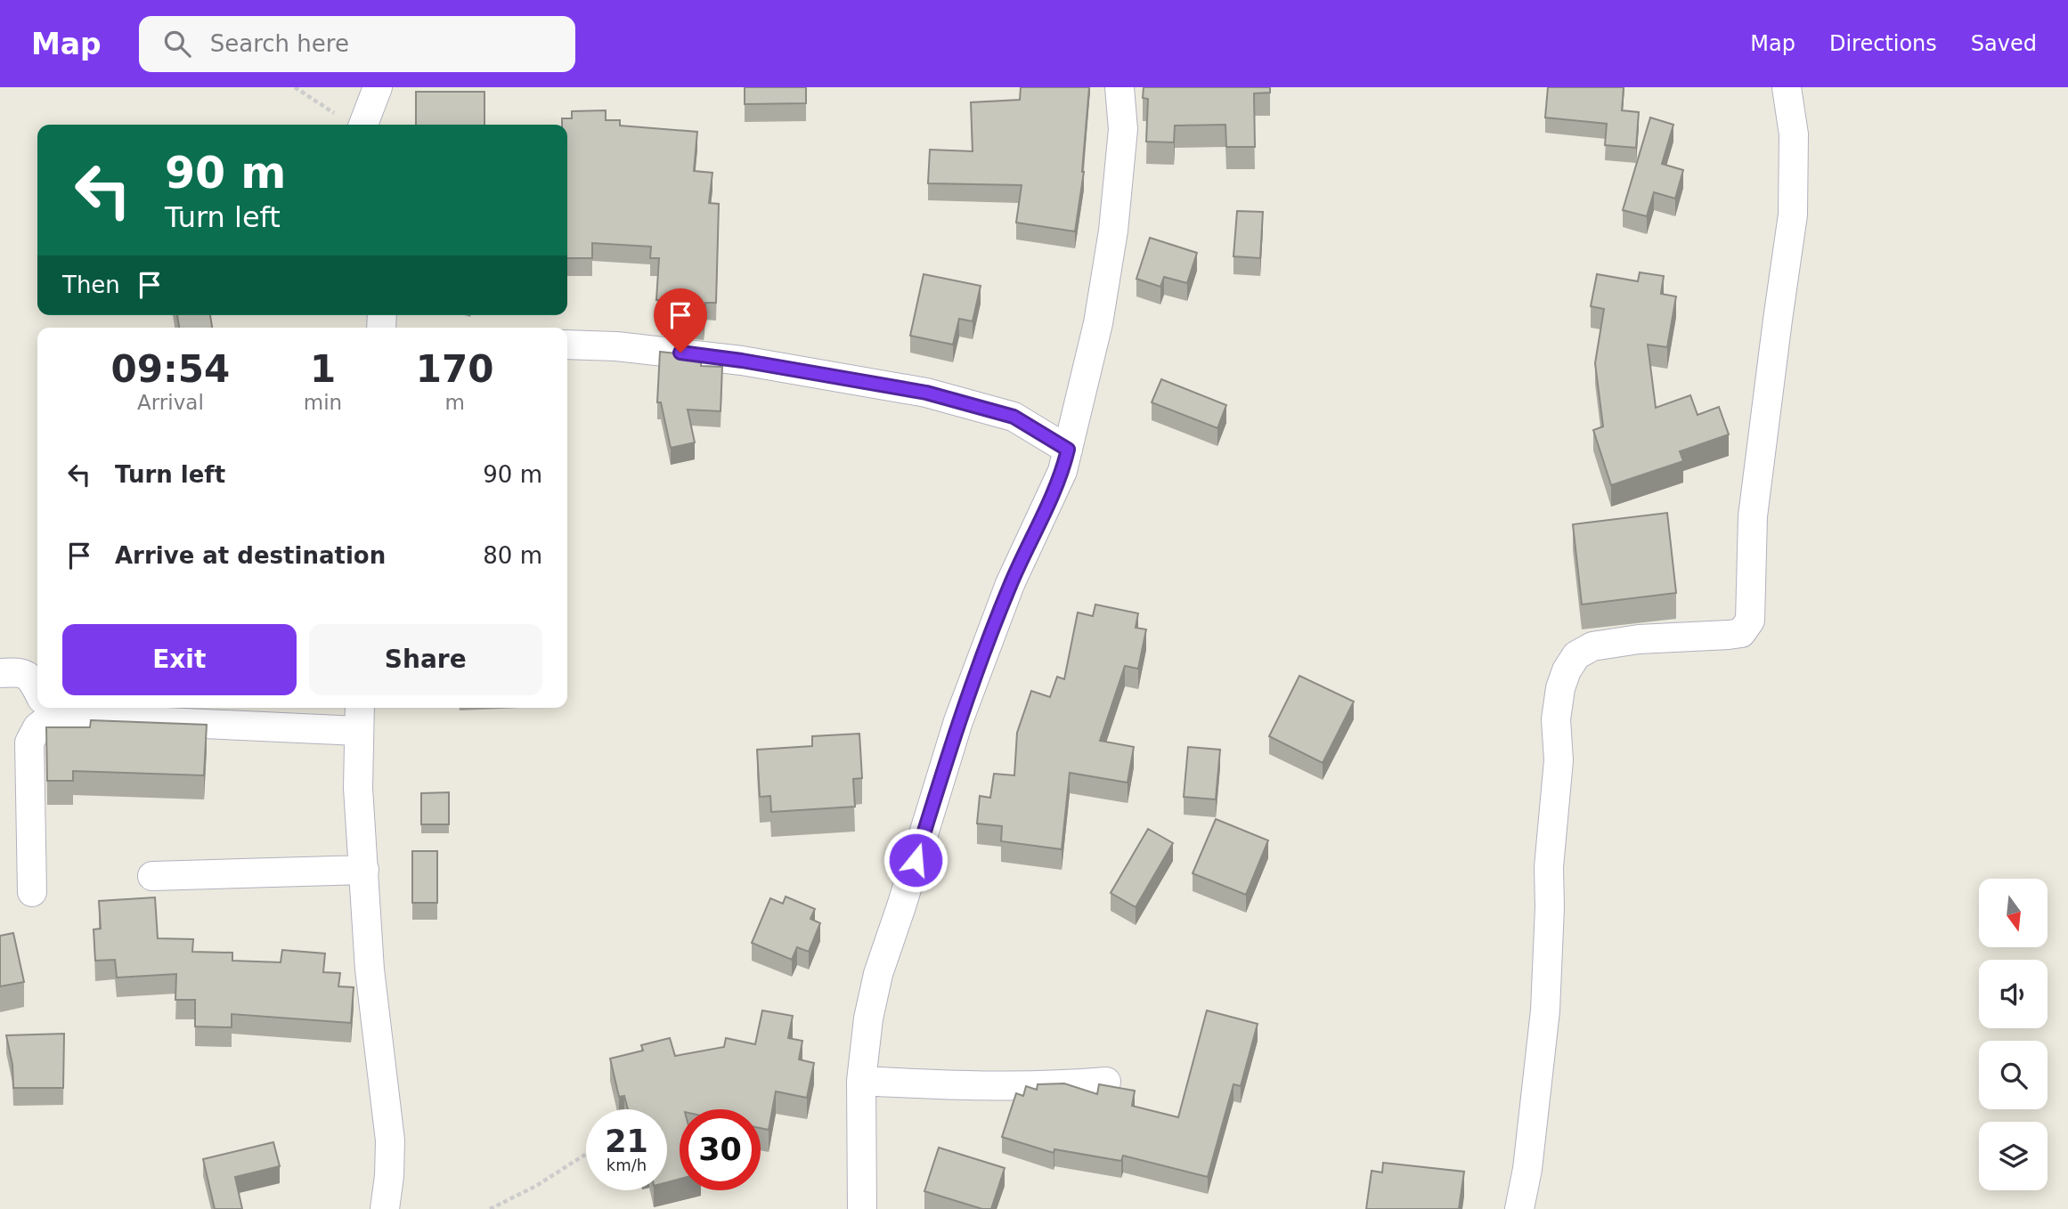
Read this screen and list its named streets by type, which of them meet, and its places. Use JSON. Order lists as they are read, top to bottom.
{
  "north": "bottom",
  "page": {
    "header": "Map",
    "search": "Search here",
    "nav": ["Map", "Directions", "Saved"],
    "turn": ["90 m", "Turn left"],
    "then": "Then",
    "eta": [
      "09:54",
      "Arrival",
      "1",
      "min",
      "170",
      "m"
    ],
    "list": [
      {
        "name": "Turn left",
        "value": "90 m"
      },
      {
        "name": "Arrive at destination",
        "value": "80 m"
      }
    ],
    "buttons": ["Exit", "Share"],
    "speed": "21 km/h",
    "limit": "30"
  }
}
